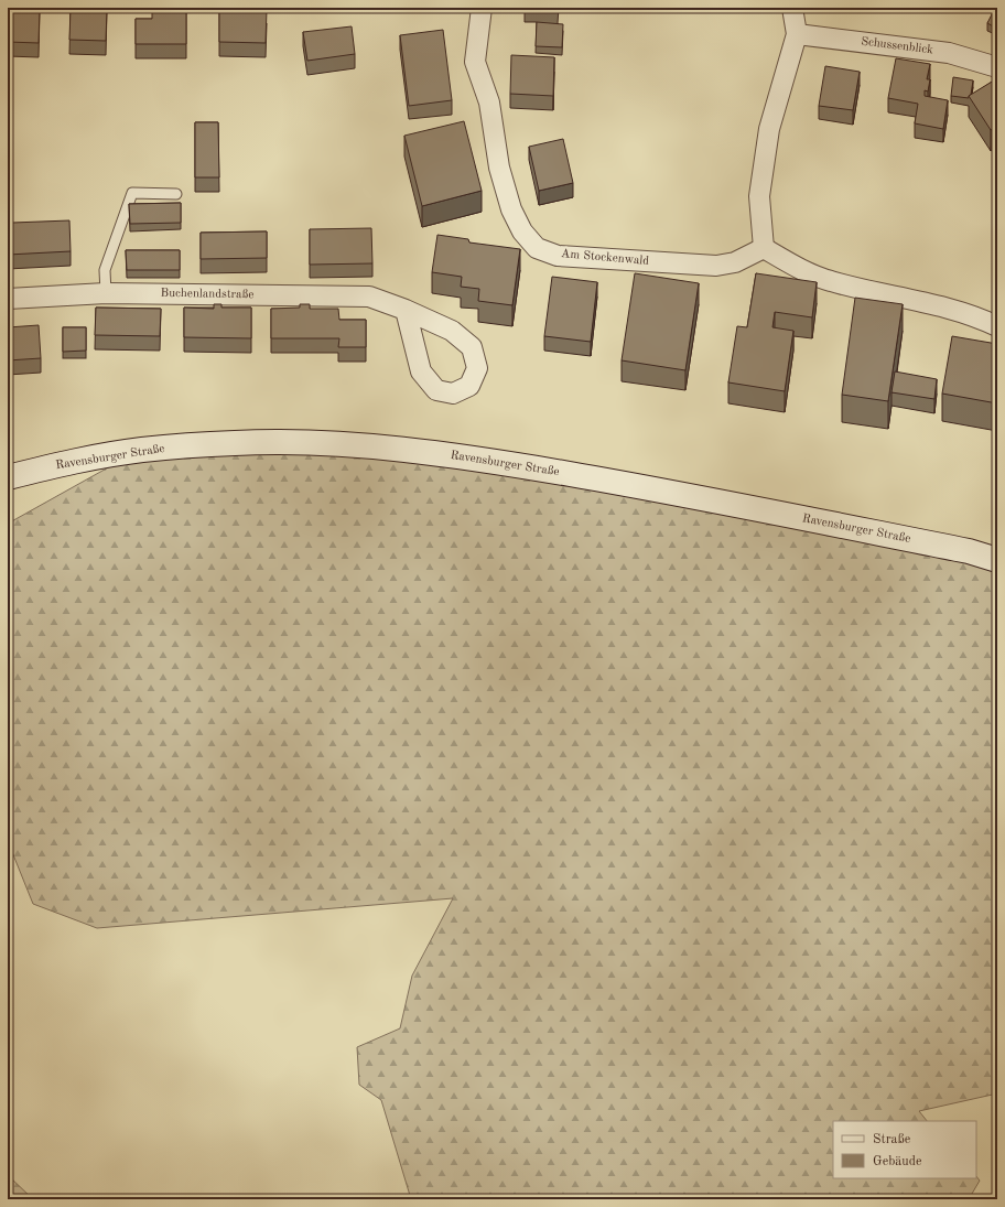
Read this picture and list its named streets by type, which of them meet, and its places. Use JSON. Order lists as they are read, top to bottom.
{
  "streets": {
    "main road": ["Ravensburger Straße"],
    "street": ["Schussenblick", "Am Stockenwald", "Buchenlandstraße"]
  },
  "legend": ["Straße", "Gebäude"]
}
